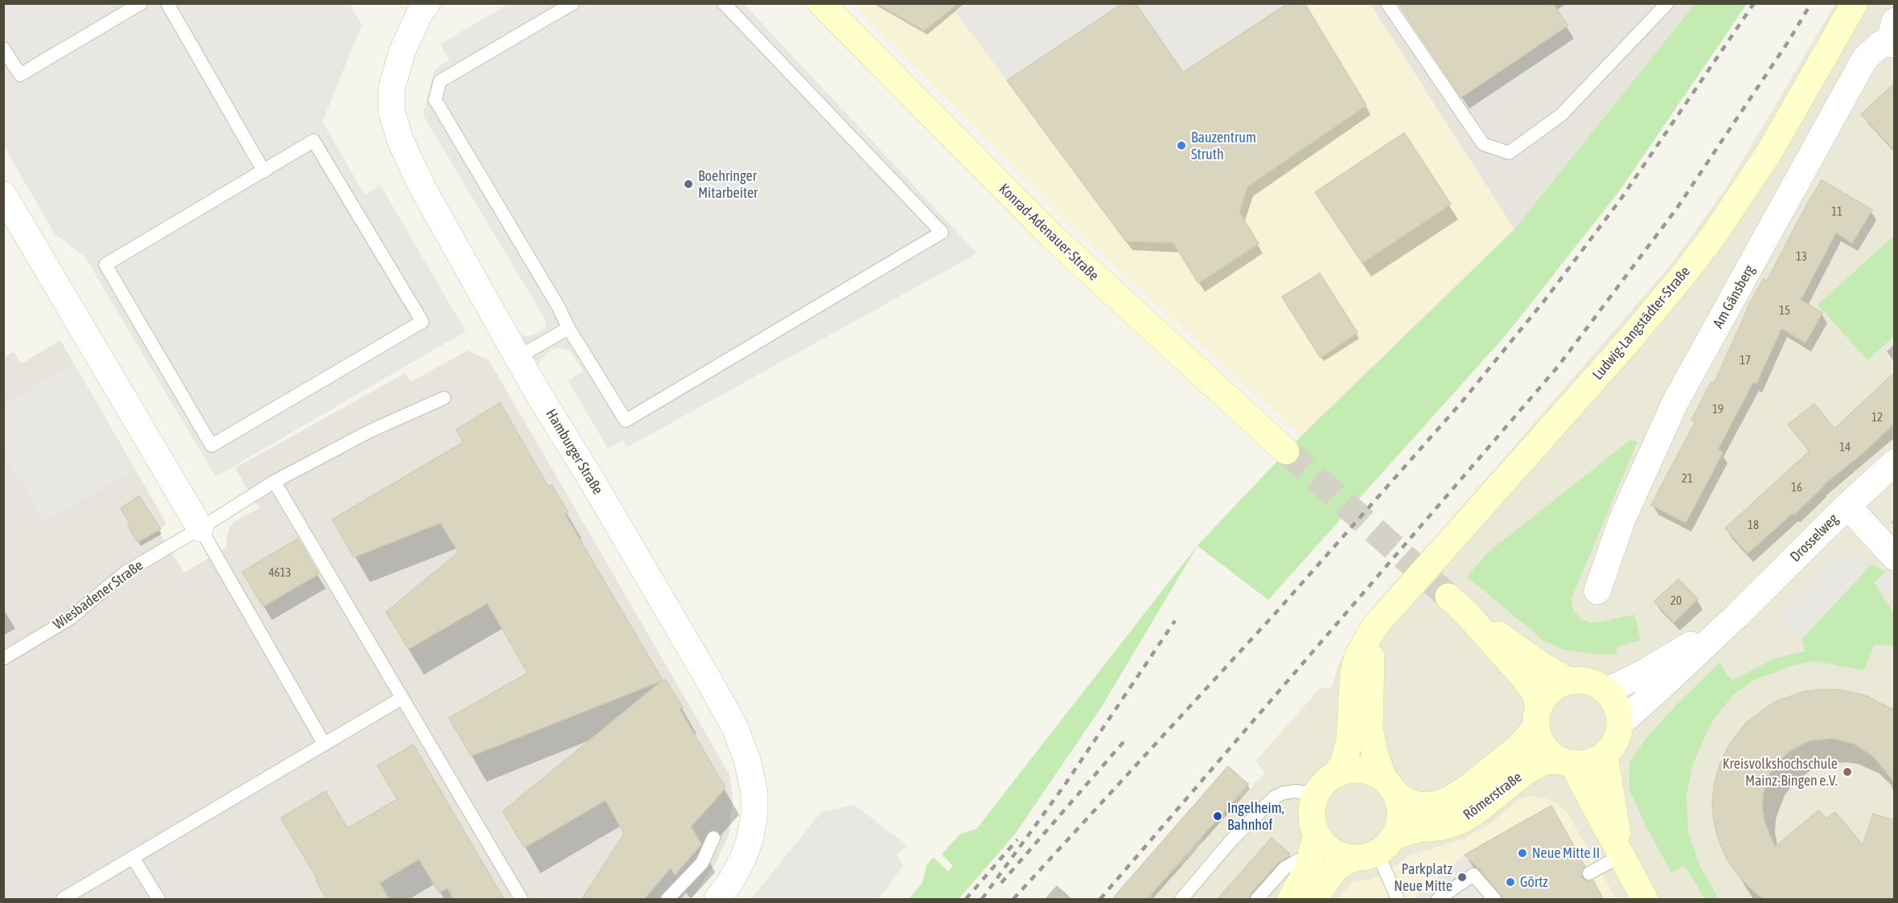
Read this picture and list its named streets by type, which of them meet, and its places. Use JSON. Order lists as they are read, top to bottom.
{
  "streets": {
    "main road": ["Konrad-Adenauer-Straße", "Ludwig-Langstädter-Straße", "Römerstraße"],
    "street": ["Am Gänsberg", "Hamburger Straße", "Drosselweg"],
    "lane": ["Wiesbadener Straße"]
  },
  "crossings": [
    ["Ludwig-Langstädter-Straße", "Römerstraße"],
    ["Drosselweg", "Römerstraße"]
  ],
  "places": [
    "Bauzentrum Struth",
    "Boehringer Mitarbeiter",
    "Kreisvolkshochschule Mainz-Bingen e.V.",
    "Ingelheim, Bahnhof",
    "Neue Mitte II",
    "Parkplatz Neue Mitte",
    "Görtz"
  ],
  "house_numbers": [
    "11",
    "13",
    "15",
    "17",
    "19",
    "12",
    "14",
    "21",
    "16",
    "18",
    "4613",
    "20"
  ]
}
